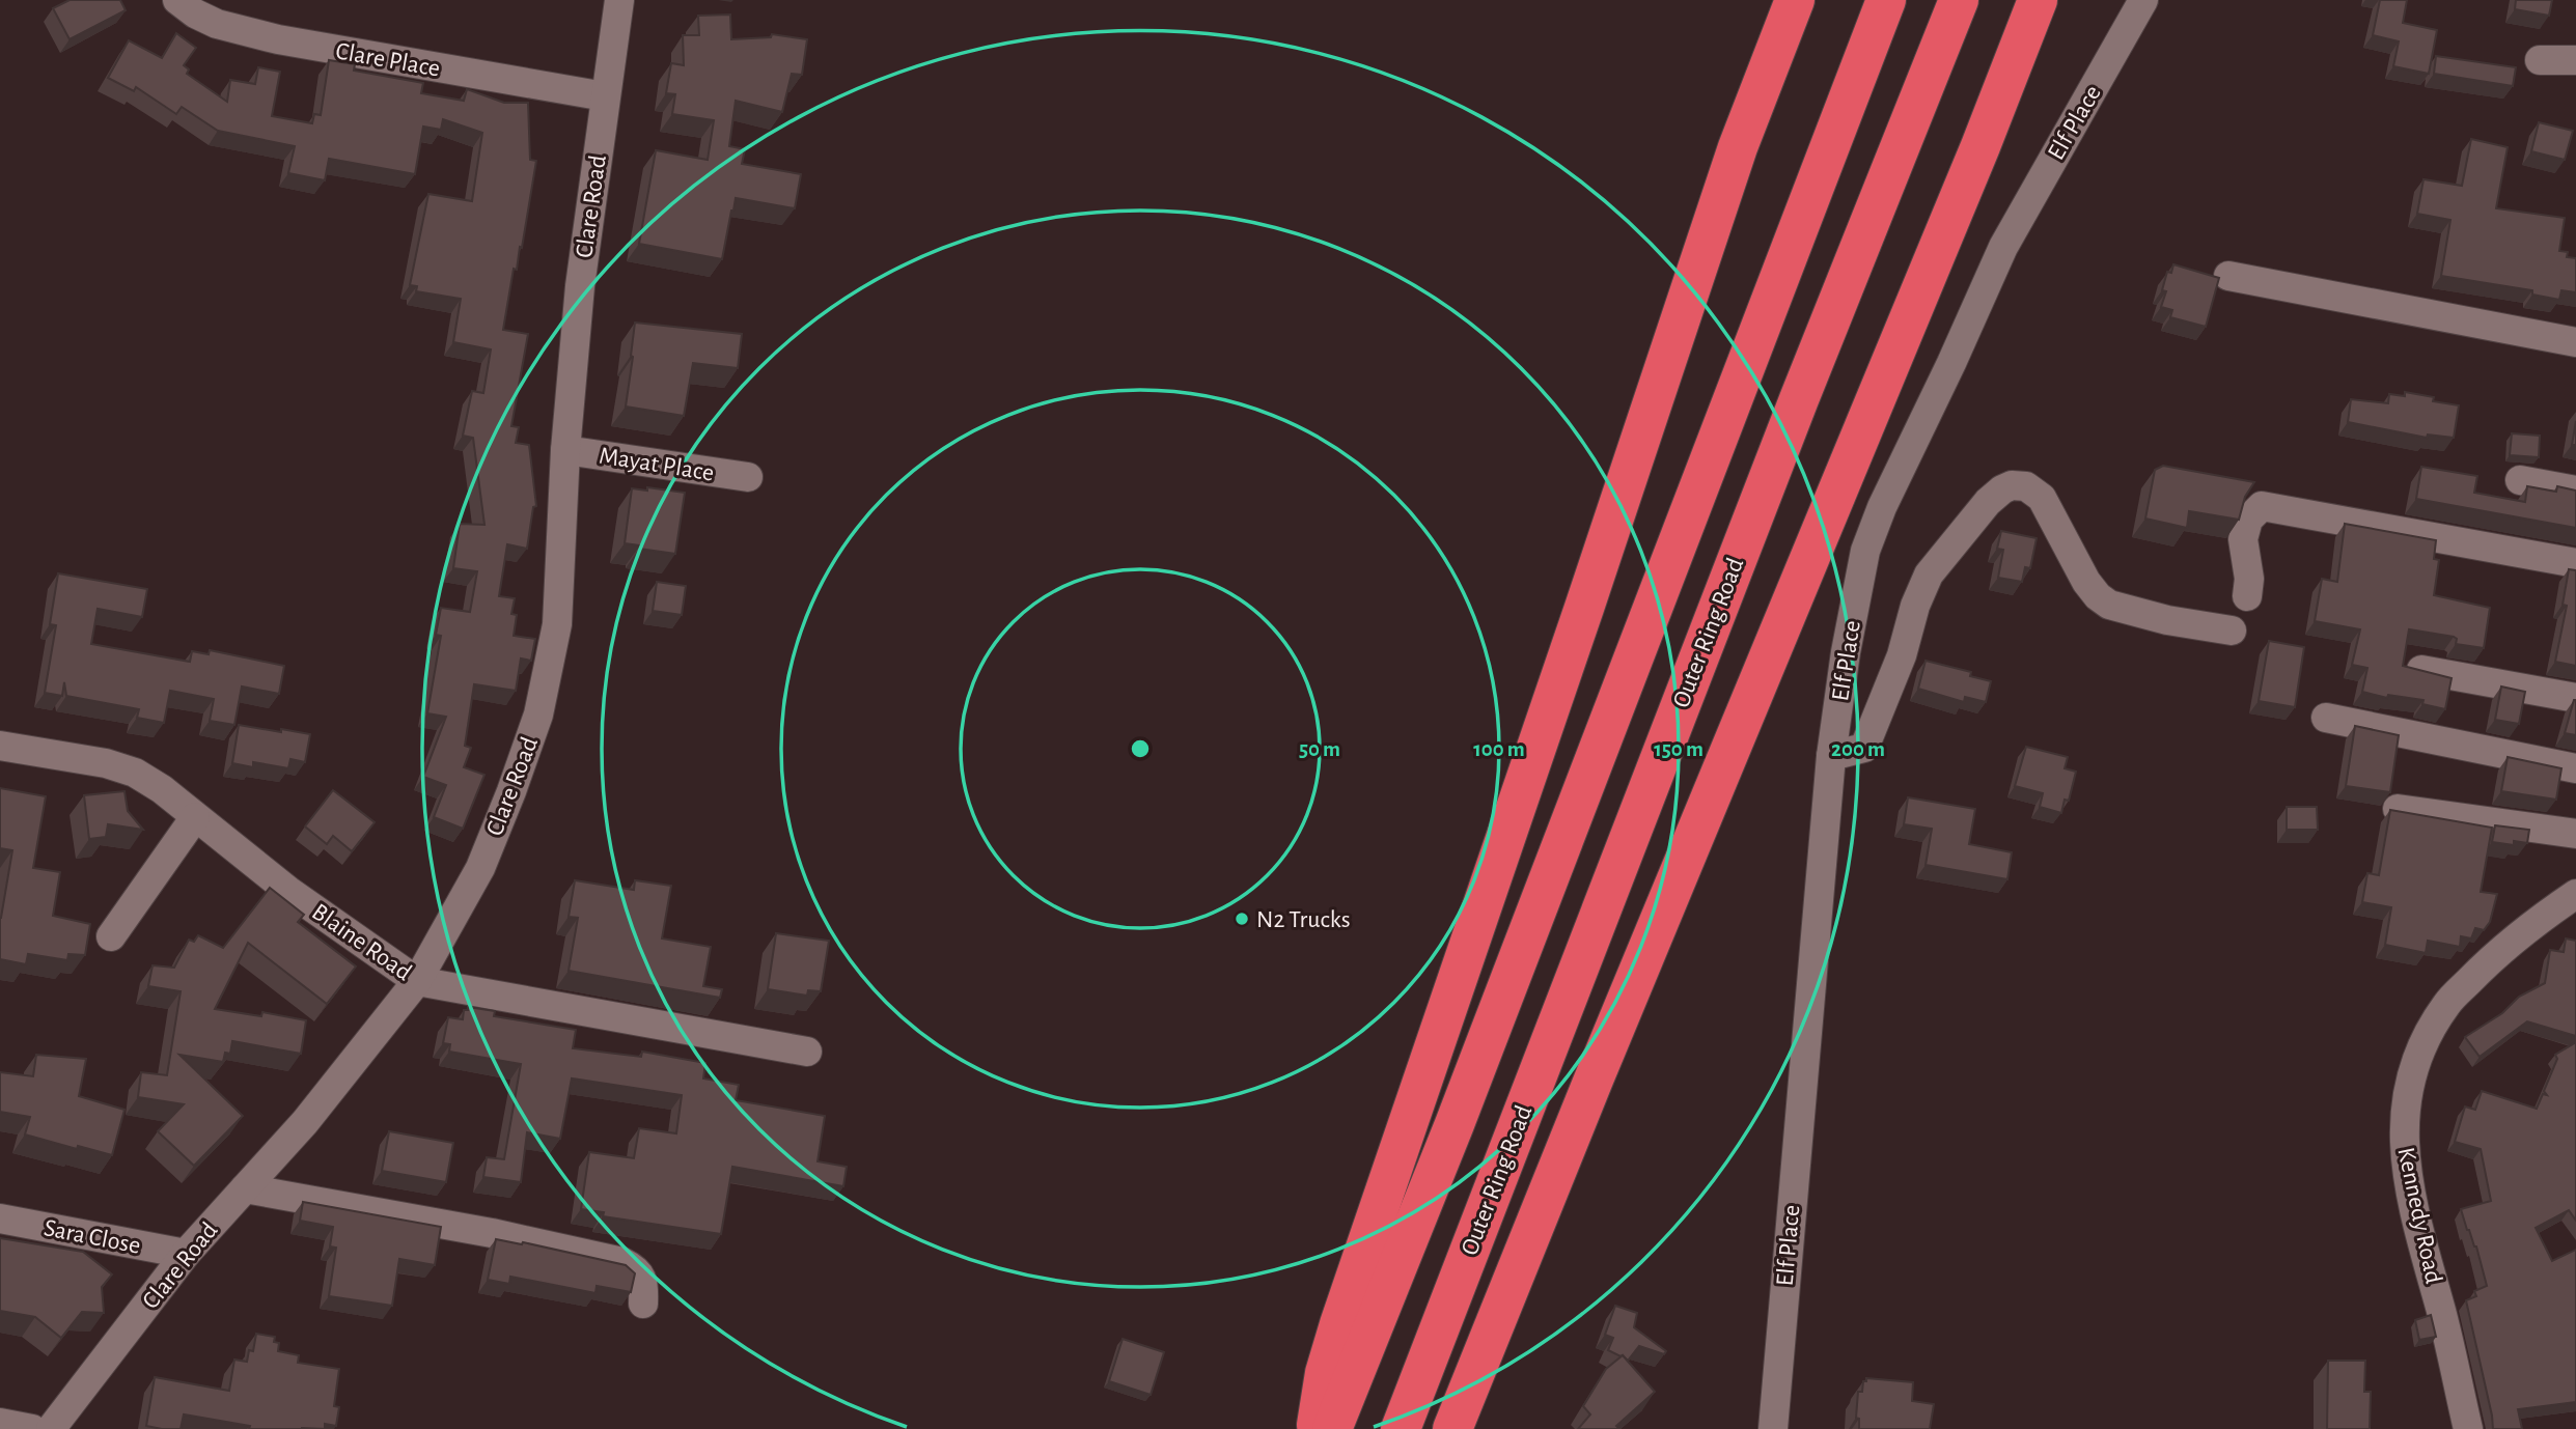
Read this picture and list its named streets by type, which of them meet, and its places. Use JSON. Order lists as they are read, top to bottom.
{
  "streets": {
    "highway": ["Outer Ring Road"],
    "street": [
      "Clare Place",
      "Elf Place",
      "Clare Road",
      "Mayat Place",
      "Blaine Road",
      "Kennedy Road",
      "Sara Close"
    ]
  },
  "crossings": [
    ["Clare Place", "Clare Road"],
    ["Clare Road", "Mayat Place"],
    ["Clare Road", "Blaine Road"],
    ["Clare Road", "Sara Close"]
  ],
  "places": ["N2 Trucks"],
  "rings": [
    "50 m",
    "100 m",
    "150 m",
    "200 m"
  ]
}
